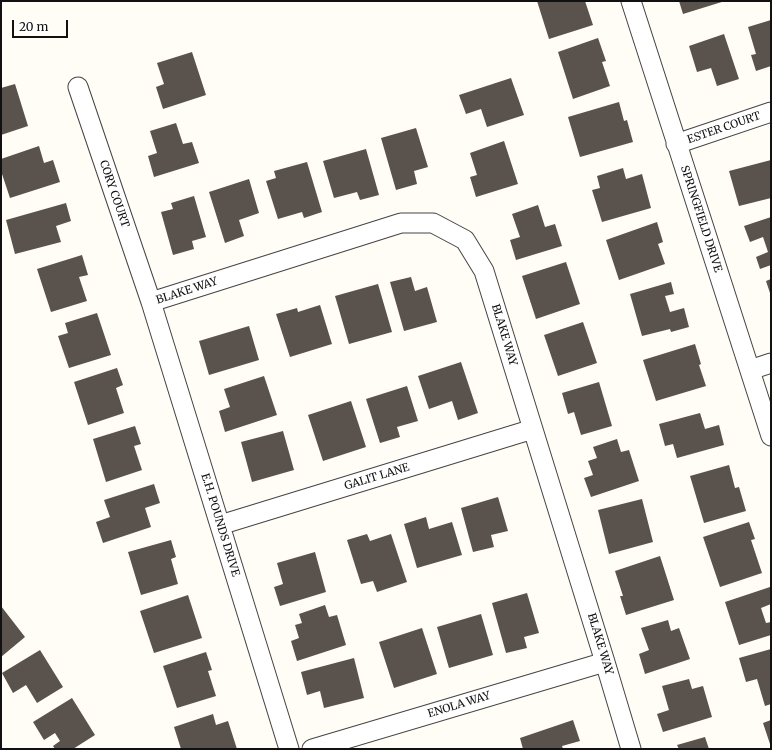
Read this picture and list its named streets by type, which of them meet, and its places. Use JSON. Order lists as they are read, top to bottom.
{
  "streets": {
    "street": [
      "ESTER COURT",
      "CORY COURT",
      "SPRINGFIELD DRIVE",
      "BLAKE WAY",
      "GALIT LANE",
      "E.H. POUNDS DRIVE",
      "ENOLA WAY"
    ]
  },
  "crossings": [
    ["ESTER COURT", "SPRINGFIELD DRIVE"],
    ["CORY COURT", "BLAKE WAY"],
    ["CORY COURT", "E.H. POUNDS DRIVE"],
    ["BLAKE WAY", "GALIT LANE"],
    ["BLAKE WAY", "E.H. POUNDS DRIVE"],
    ["BLAKE WAY", "ENOLA WAY"],
    ["GALIT LANE", "E.H. POUNDS DRIVE"]
  ],
  "scale_bar": "20 m"
}
